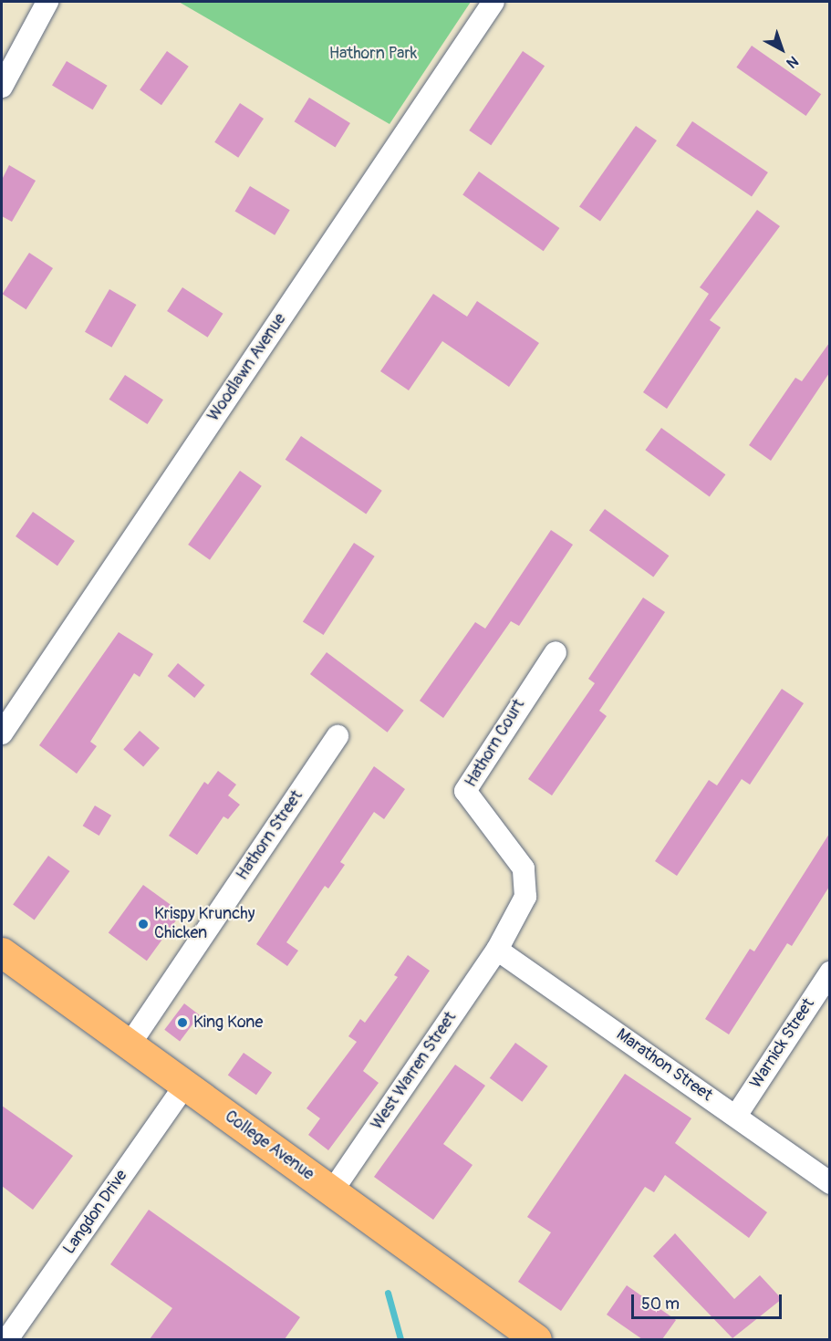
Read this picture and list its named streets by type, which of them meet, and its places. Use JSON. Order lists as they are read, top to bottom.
{
  "streets": {
    "main road": ["College Avenue"],
    "street": [
      "Woodlawn Avenue",
      "Hathorn Court",
      "Hathorn Street",
      "Warnick Street",
      "Marathon Street",
      "West Warren Street",
      "Langdon Drive"
    ]
  },
  "crossings": [
    ["Hathorn Court", "Marathon Street"],
    ["Hathorn Court", "West Warren Street"],
    ["Hathorn Street", "College Avenue"],
    ["Warnick Street", "Marathon Street"],
    ["Marathon Street", "West Warren Street"],
    ["West Warren Street", "College Avenue"],
    ["College Avenue", "Langdon Drive"]
  ],
  "parks": ["Hathorn Park"],
  "places": ["Krispy Krunchy Chicken", "King Kone"],
  "scale_bar": "50 m",
  "north": "bottom right"
}
